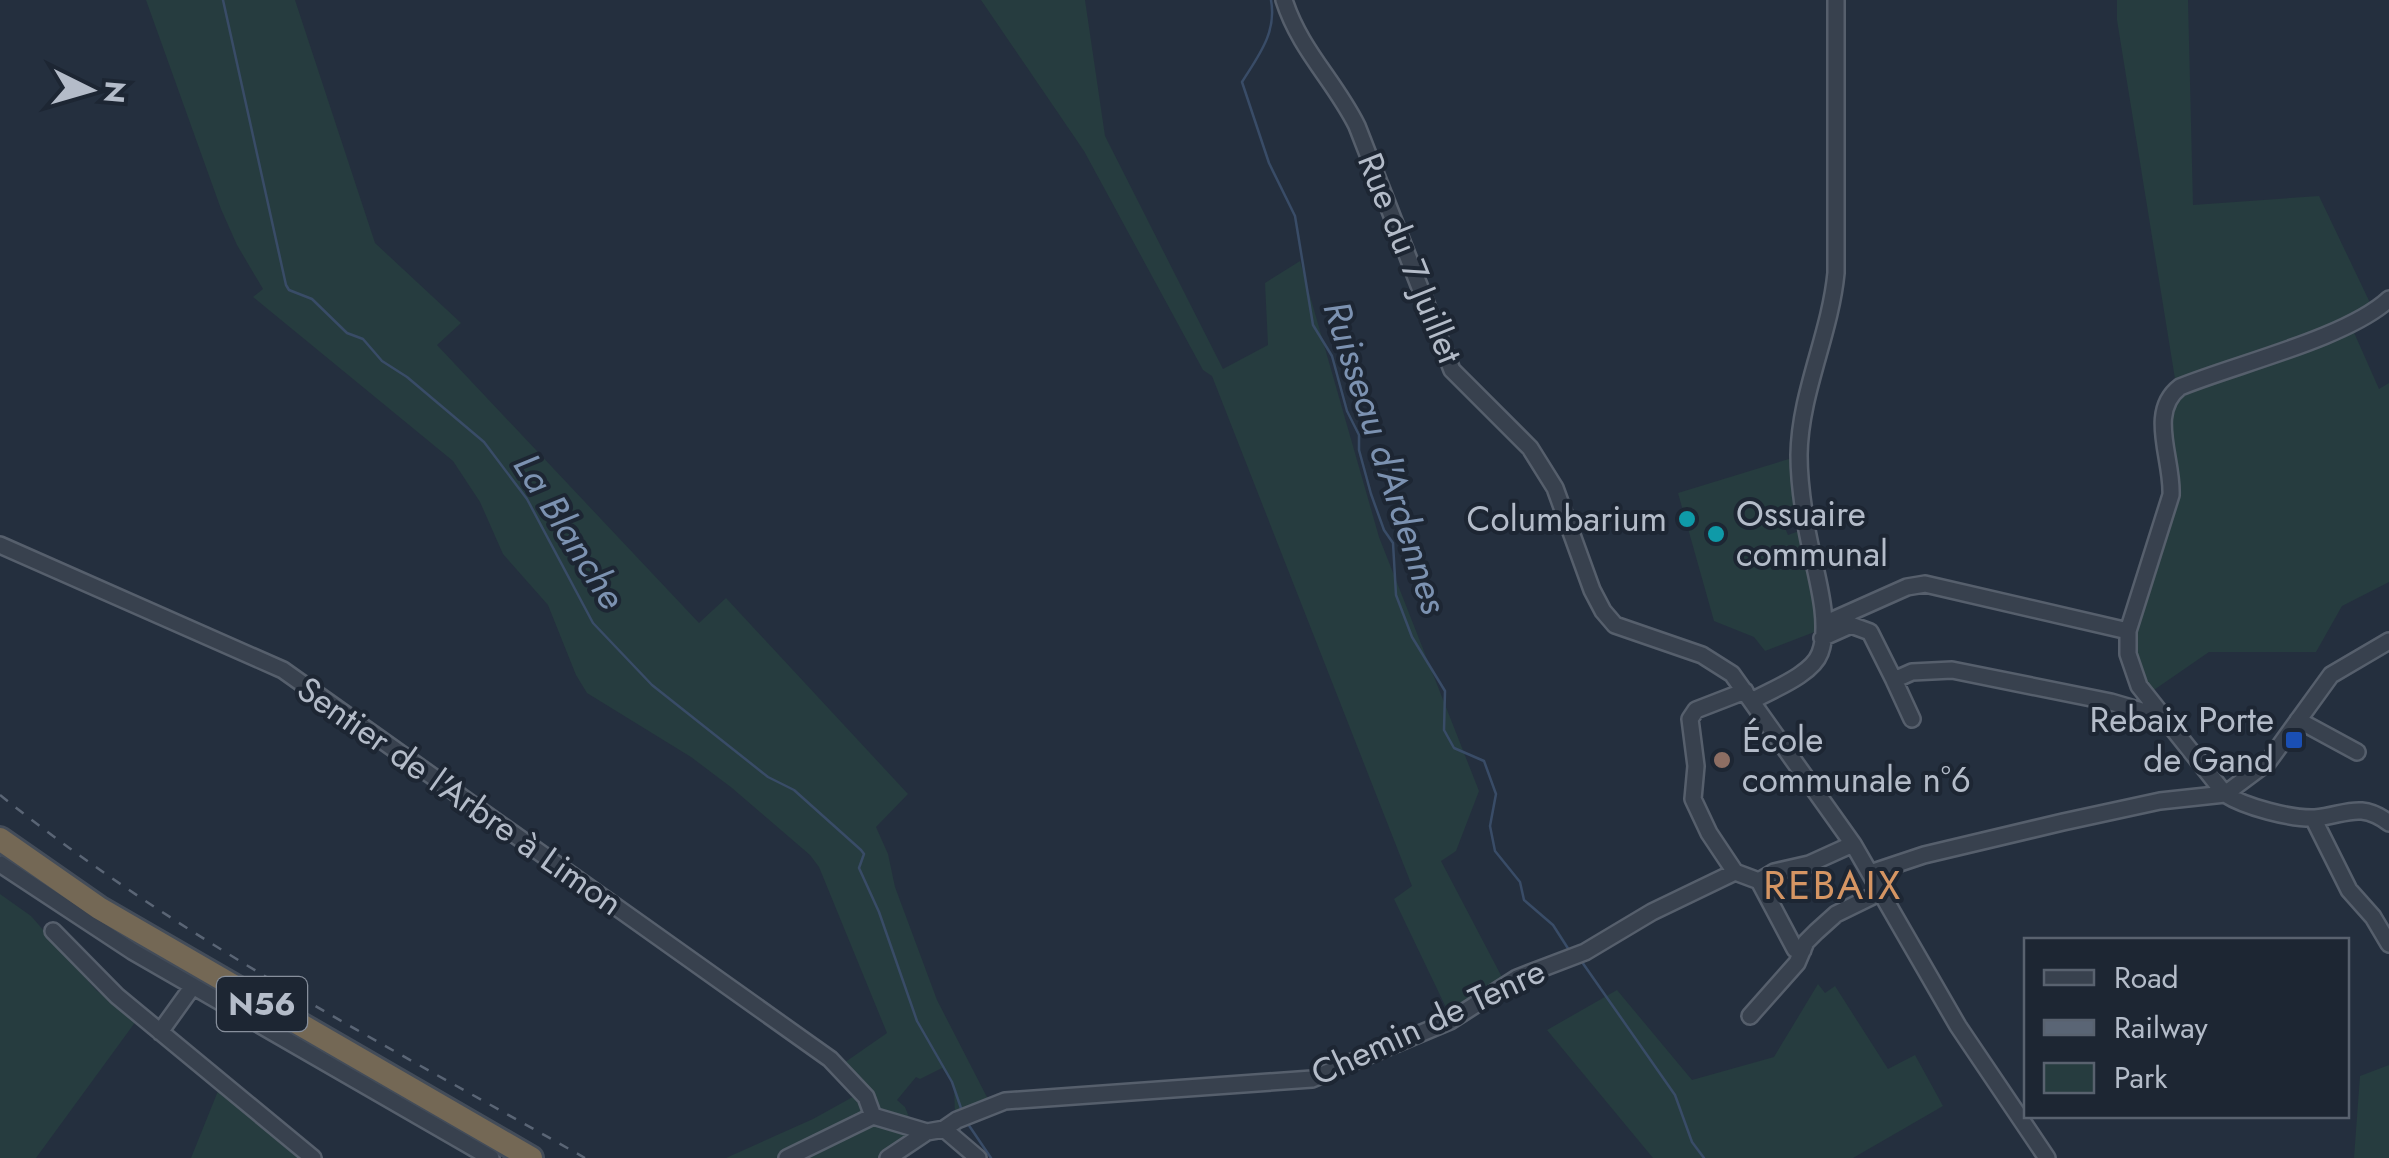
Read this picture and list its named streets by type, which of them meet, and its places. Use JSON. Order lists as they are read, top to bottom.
{
  "streets": {
    "highway": ["N56"],
    "street": ["Rue du 7 Juillet", "Sentier de l'Arbre à Limon", "Chemin de Tenre"]
  },
  "crossings": [
    ["Sentier de l'Arbre à Limon", "Chemin de Tenre"]
  ],
  "districts": ["REBAIX"],
  "water": ["Ruisseau d'Ardennes", "La Blanche"],
  "places": {
    "other": ["Columbarium", "Ossuaire communal", "École communale n°6"],
    "transit": ["Rebaix Porte de Gand"]
  },
  "legend": ["Road", "Railway", "Park"],
  "north": "right"
}
